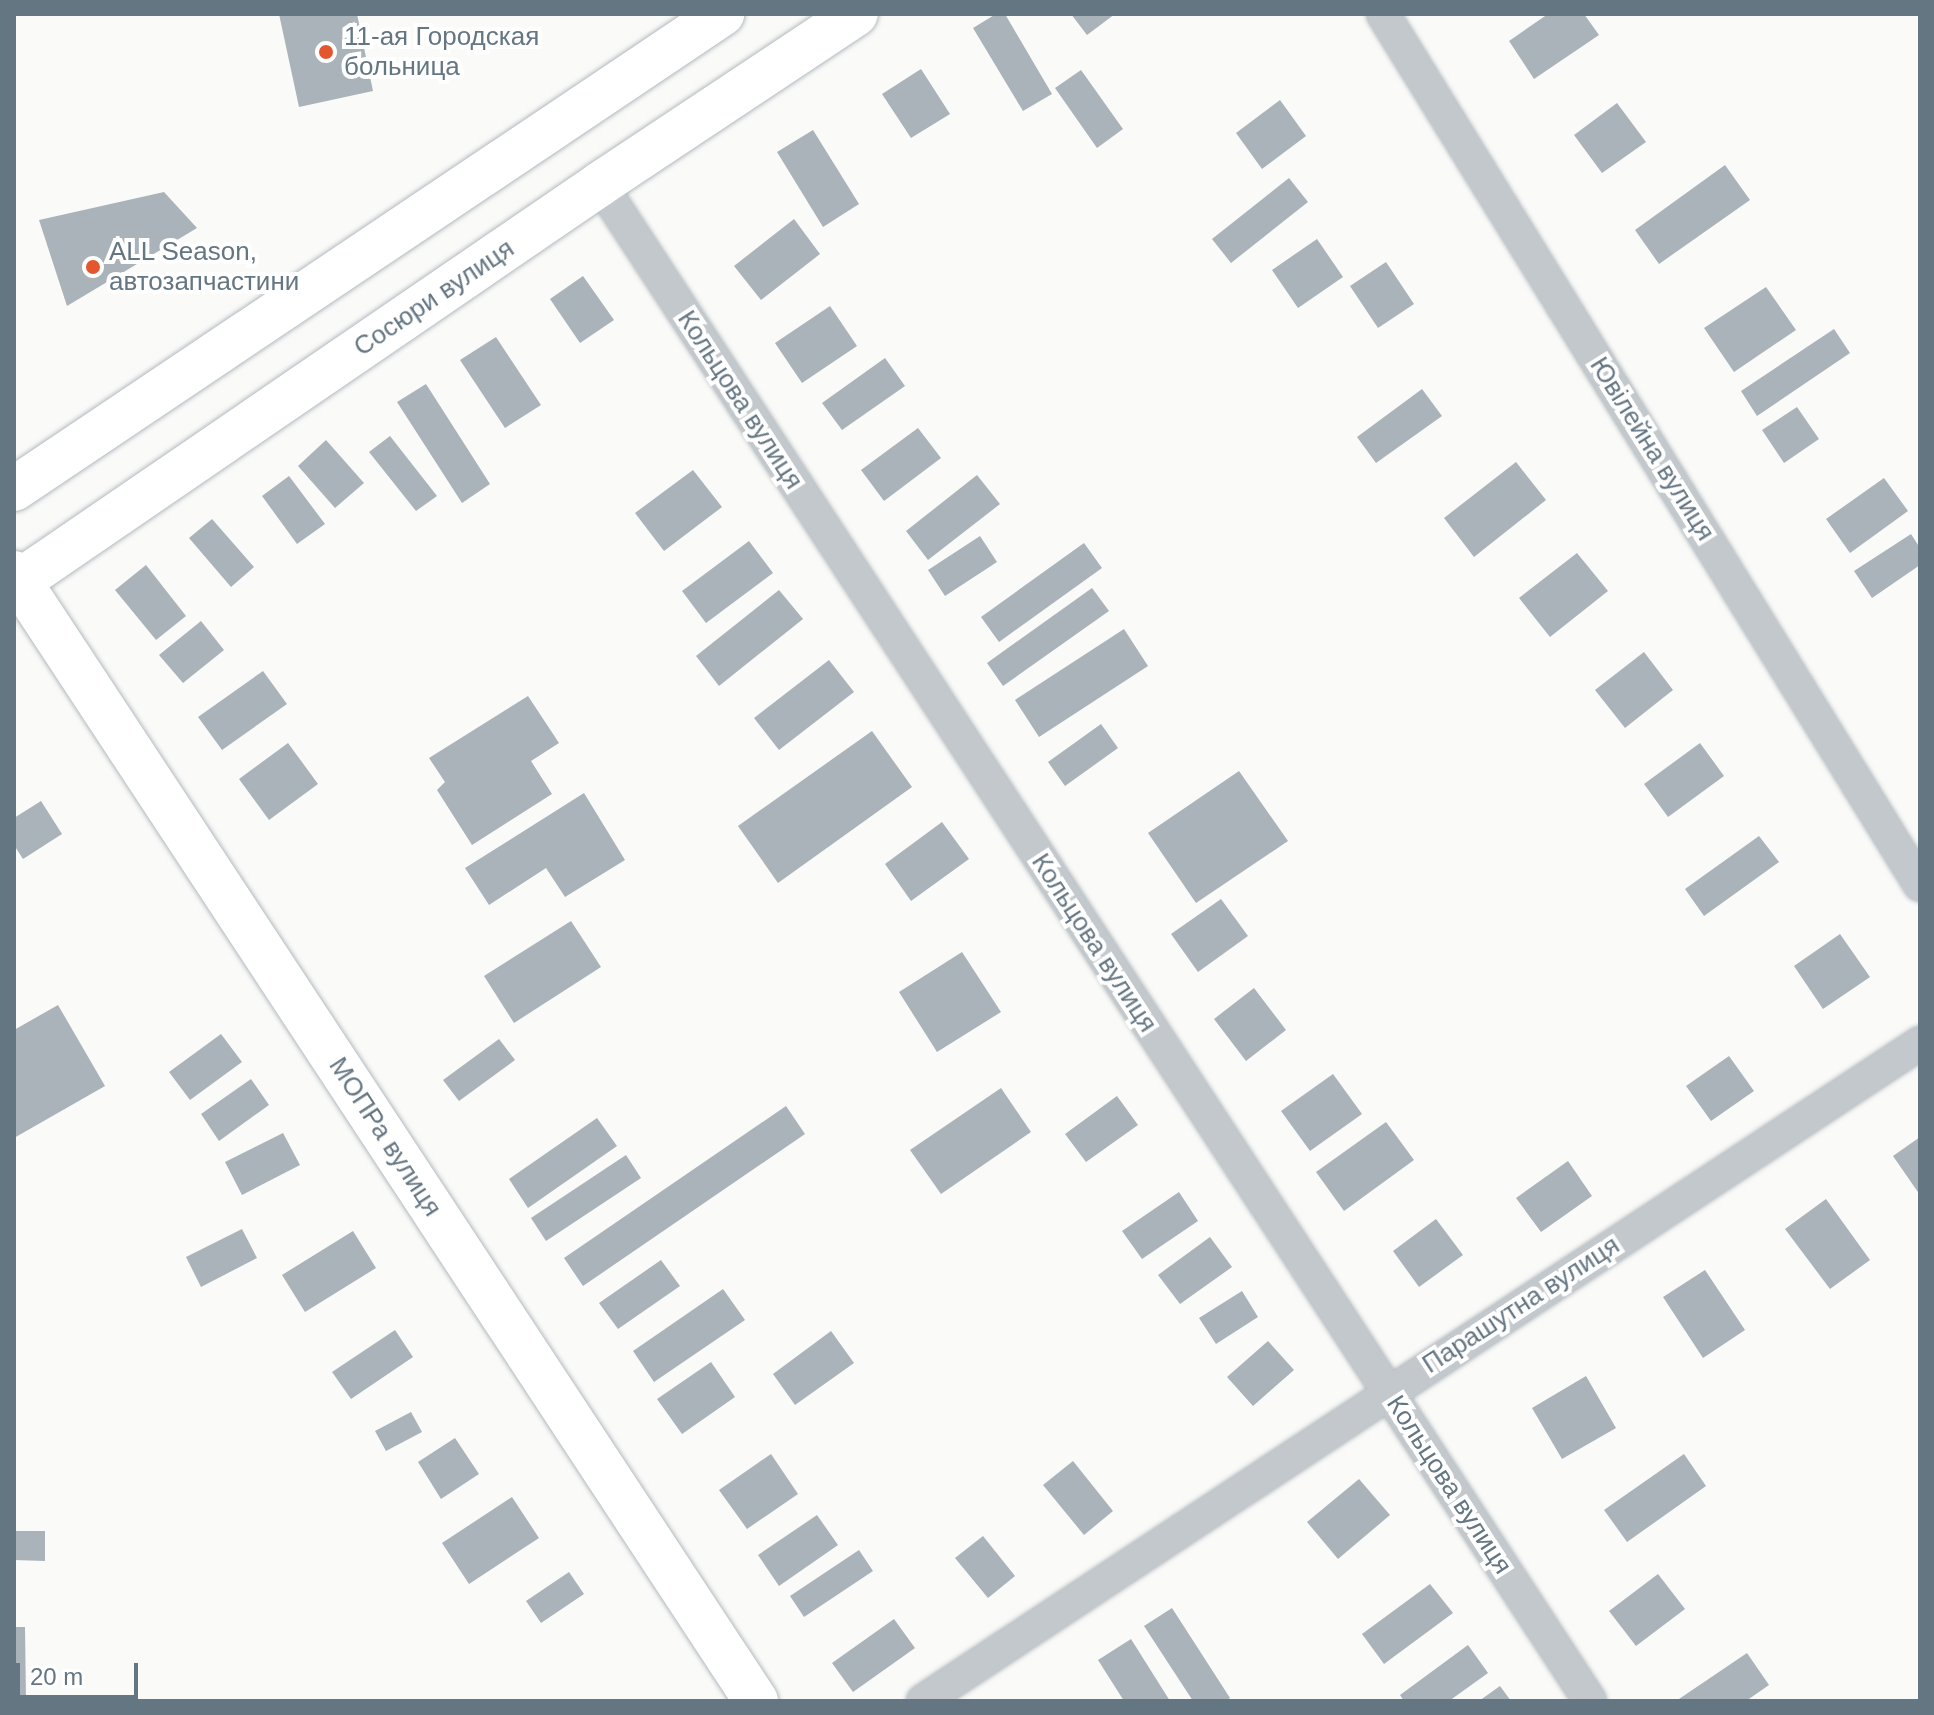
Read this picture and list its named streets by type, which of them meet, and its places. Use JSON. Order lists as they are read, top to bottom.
{
  "streets": {
    "street": [
      "Сосюри вулиця",
      "Кольцова вулиця",
      "Ювілейна вулиця",
      "МОПРа вулиця",
      "Парашутна вулиця"
    ]
  },
  "crossings": [
    ["Сосюри вулиця", "Кольцова вулиця"],
    ["Сосюри вулиця", "МОПРа вулиця"],
    ["Кольцова вулиця", "Парашутна вулиця"]
  ],
  "places": ["11-ая Городская больница", "ALL Season, автозапчастини"],
  "scale_bar": "20 m"
}
